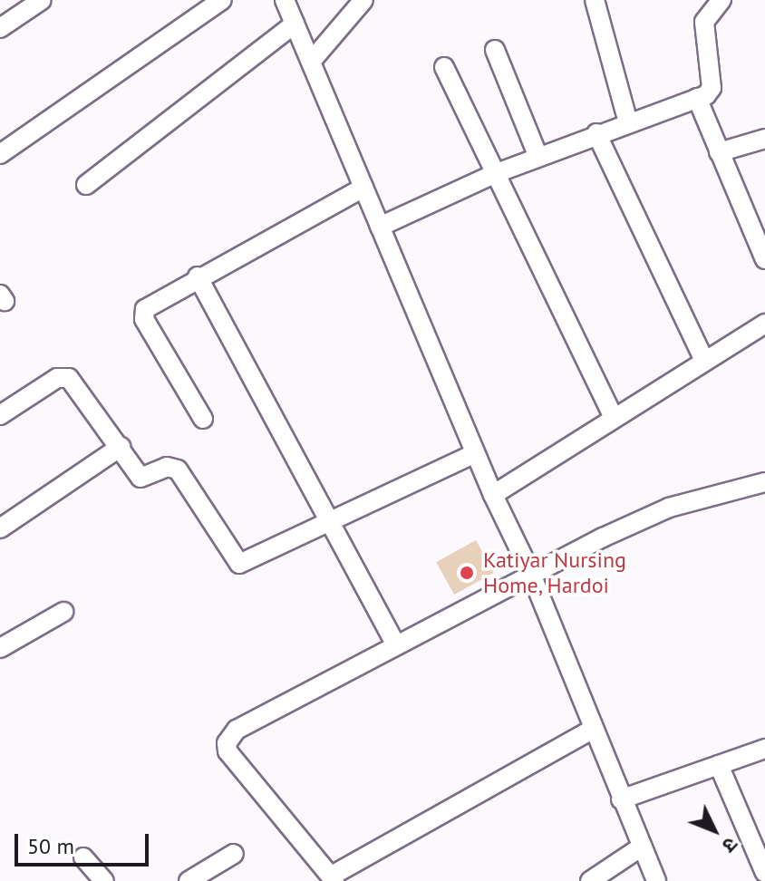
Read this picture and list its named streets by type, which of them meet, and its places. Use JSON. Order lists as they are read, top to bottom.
{
  "places": ["Katiyar Nursing Home, Hardoi"],
  "scale_bar": "50 m",
  "north": "bottom right"
}
